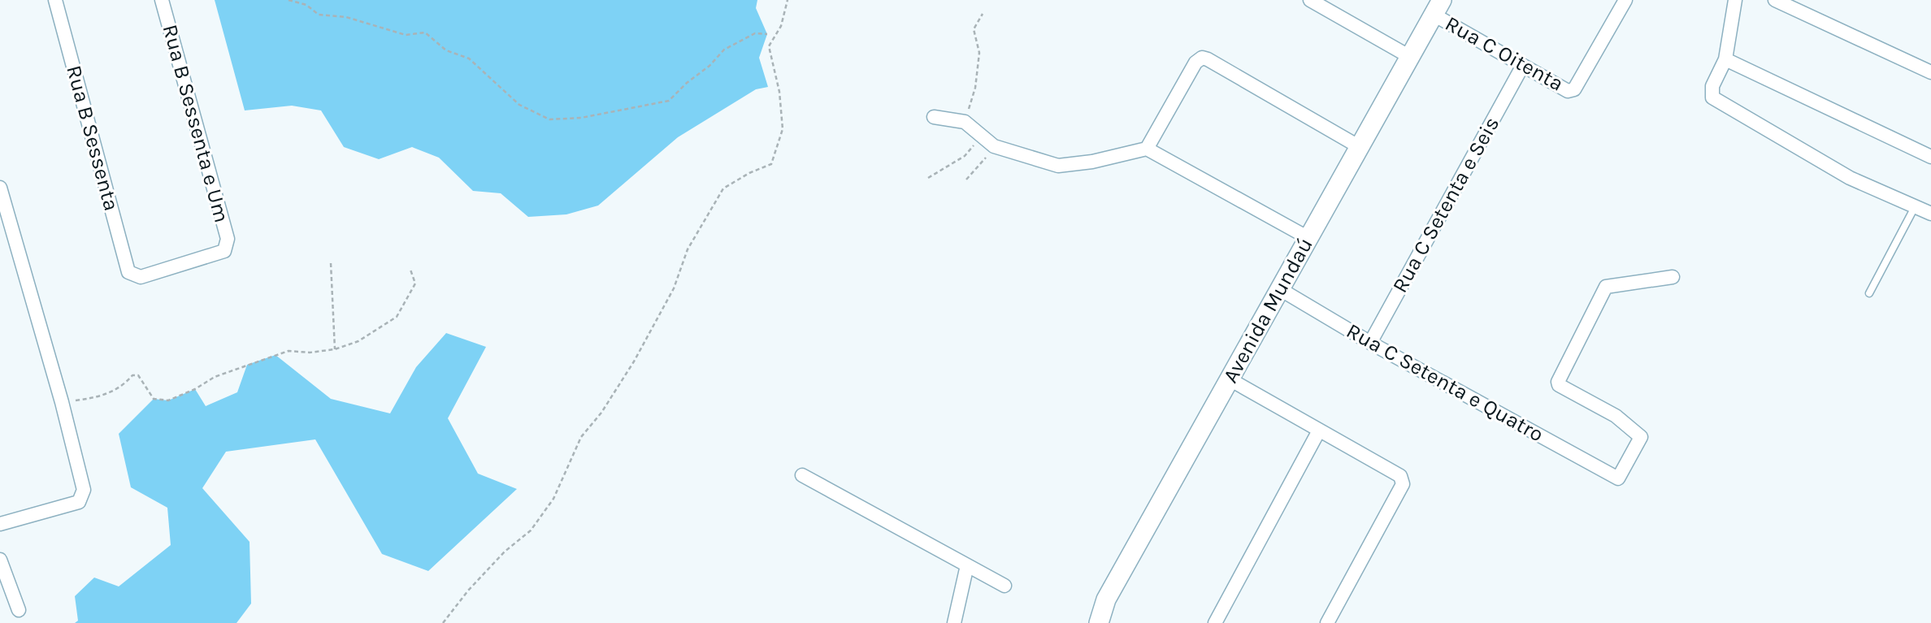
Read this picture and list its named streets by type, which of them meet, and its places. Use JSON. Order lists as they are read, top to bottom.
{
  "streets": {
    "street": [
      "Rua C Oitenta",
      "Rua B Sessenta e Um",
      "Rua B Sessenta",
      "Rua C Setenta e Seis",
      "Avenida Mundaú",
      "Rua C Setenta e Quatro"
    ]
  },
  "crossings": [
    ["Rua C Oitenta", "Rua C Setenta e Seis"],
    ["Rua C Oitenta", "Avenida Mundaú"],
    ["Rua B Sessenta e Um", "Rua B Sessenta"],
    ["Rua C Setenta e Seis", "Rua C Setenta e Quatro"],
    ["Avenida Mundaú", "Rua C Setenta e Quatro"]
  ]
}
